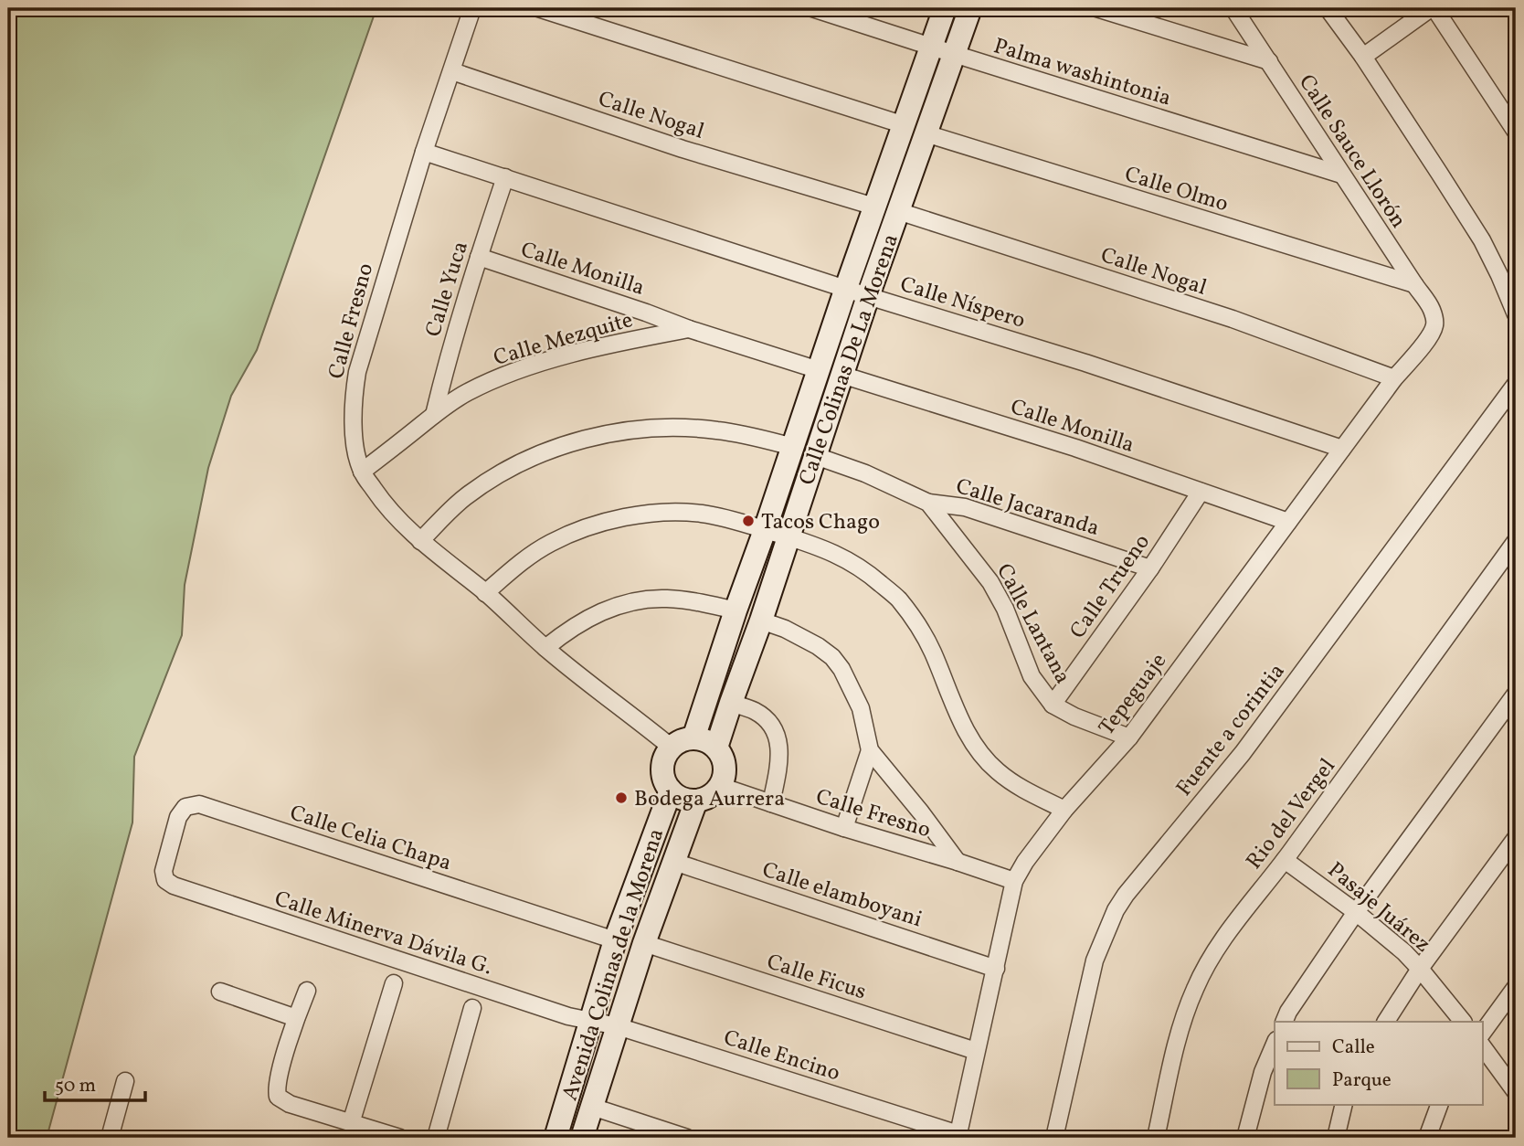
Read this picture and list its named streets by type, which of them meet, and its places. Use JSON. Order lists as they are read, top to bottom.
{
  "streets": {
    "street": [
      "Palma washintonia",
      "Calle Nogal",
      "Calle Sauce Llorón",
      "Calle Olmo",
      "Calle Monilla",
      "Calle Yuca",
      "Calle Níspero",
      "Calle Fresno",
      "Calle Mezquite",
      "Calle Colinas De La Morena",
      "Calle Jacaranda",
      "Calle Trueno",
      "Calle Lantana",
      "Tepeguaje",
      "Fuente a corintia",
      "Rio del Vergel",
      "Calle Celia Chapa",
      "Calle elamboyani",
      "Pasaje Juárez",
      "Calle Minerva Dávila G.",
      "Avenida Colinas de la Morena",
      "Calle Ficus",
      "Calle Encino"
    ]
  },
  "crossings": [
    ["Palma washintonia", "Calle Sauce Llorón"],
    ["Palma washintonia", "Calle Colinas De La Morena"],
    ["Calle Nogal", "Calle Fresno"],
    ["Calle Nogal", "Calle Colinas De La Morena"],
    ["Calle Nogal", "Tepeguaje"],
    ["Calle Sauce Llorón", "Calle Olmo"],
    ["Calle Sauce Llorón", "Tepeguaje"],
    ["Calle Olmo", "Calle Colinas De La Morena"],
    ["Calle Monilla", "Calle Yuca"],
    ["Calle Monilla", "Calle Mezquite"],
    ["Calle Monilla", "Calle Colinas De La Morena"],
    ["Calle Monilla", "Calle Trueno"],
    ["Calle Monilla", "Tepeguaje"],
    ["Calle Yuca", "Calle Níspero"],
    ["Calle Yuca", "Calle Mezquite"],
    ["Calle Níspero", "Calle Fresno"],
    ["Calle Níspero", "Calle Colinas De La Morena"],
    ["Calle Níspero", "Tepeguaje"],
    ["Calle Fresno", "Calle Mezquite"],
    ["Calle Fresno", "Calle Colinas De La Morena"],
    ["Calle Fresno", "Tepeguaje"],
    ["Calle Fresno", "Avenida Colinas de la Morena"],
    ["Calle Colinas De La Morena", "Calle Lantana"],
    ["Calle Colinas De La Morena", "Avenida Colinas de la Morena"],
    ["Calle Jacaranda", "Calle Trueno"],
    ["Calle Jacaranda", "Calle Lantana"],
    ["Calle Trueno", "Calle Lantana"],
    ["Calle Lantana", "Tepeguaje"],
    ["Tepeguaje", "Calle elamboyani"],
    ["Tepeguaje", "Calle Ficus"],
    ["Tepeguaje", "Calle Encino"],
    ["Rio del Vergel", "Pasaje Juárez"],
    ["Calle Celia Chapa", "Calle Minerva Dávila G."],
    ["Calle Celia Chapa", "Avenida Colinas de la Morena"],
    ["Calle elamboyani", "Avenida Colinas de la Morena"],
    ["Calle Minerva Dávila G.", "Avenida Colinas de la Morena"],
    ["Calle Minerva Dávila G.", "Calle Encino"],
    ["Avenida Colinas de la Morena", "Calle Ficus"],
    ["Avenida Colinas de la Morena", "Calle Encino"]
  ],
  "places": ["Tacos Chago", "Bodega Aurrera"],
  "legend": ["Calle", "Parque"],
  "scale_bar": "50 m"
}
